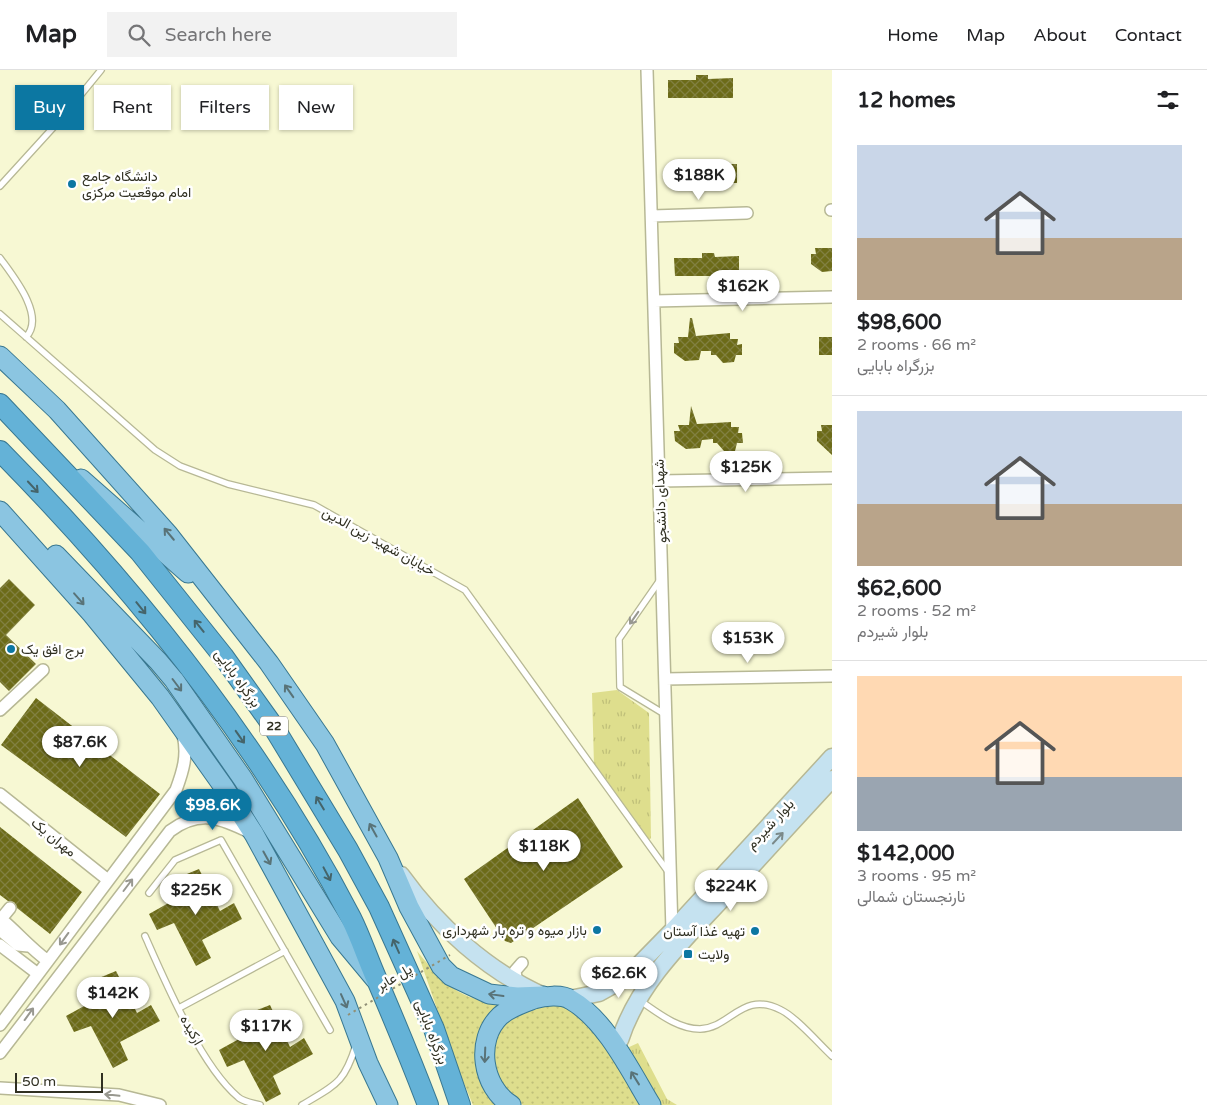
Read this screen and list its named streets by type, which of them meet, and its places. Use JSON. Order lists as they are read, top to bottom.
{
  "streets": {
    "highway": ["بزرگراه بابایی", "22"],
    "main road": ["بلوار شیردم"],
    "street": ["شهدای دانشجو", "مهران یک"],
    "lane": ["خیابان شهید زین الدین", "ارکیده"],
    "path": ["پل عابر"]
  },
  "crossings": [
    ["شهدای دانشجو", "خیابان شهید زین الدین"],
    ["شهدای دانشجو", "بلوار شیردم"]
  ],
  "places": {
    "other": [
      "دانشگاه جامع امام موقعیت مرکزی",
      "برج افق یک",
      "بازار میوه و تره بار شهرداری",
      "تهیه غذا آستان"
    ],
    "transit": ["ولایت"]
  },
  "scale_bar": "50 m",
  "page": {
    "header": "Map",
    "search": "Search here",
    "nav": [
      "Home",
      "Map",
      "About",
      "Contact"
    ],
    "heading": "12 homes",
    "chip": [
      "Buy",
      "Rent",
      "Filters",
      "New"
    ],
    "list": [
      {
        "name": "$98,600",
        "note": "2 rooms · 66 m² · بزرگراه بابایی"
      },
      {
        "name": "$62,600",
        "note": "2 rooms · 52 m² · بلوار شیردم"
      },
      {
        "name": "$142,000",
        "note": "3 rooms · 95 m² · نارنجستان شمالی"
      }
    ],
    "price": [
      "$188K",
      "$162K",
      "$125K",
      "$153K",
      "$87.6K",
      "$98.6K",
      "$118K",
      "$224K",
      "$225K",
      "$62.6K",
      "$142K",
      "$117K"
    ],
    "scale": "50 m"
  }
}
